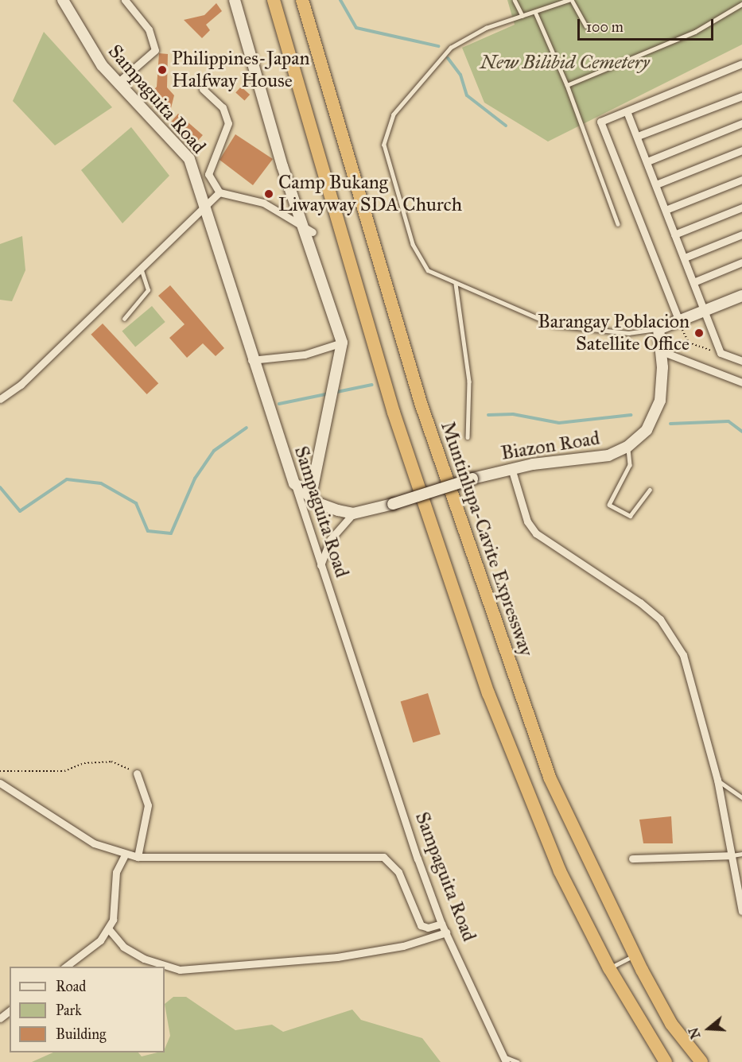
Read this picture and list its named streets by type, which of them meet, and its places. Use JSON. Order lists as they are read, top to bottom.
{
  "streets": {
    "highway": ["Muntinlupa-Cavite Expressway"],
    "street": ["Sampaguita Road", "Biazon Road"]
  },
  "parks": ["New Bilibid Cemetery"],
  "places": ["Philippines-Japan Halfway House", "Camp Bukang Liwayway SDA Church", "Barangay Poblacion Satellite Office"],
  "legend": ["Road", "Park", "Building"],
  "scale_bar": "100 m",
  "north": "left"
}
